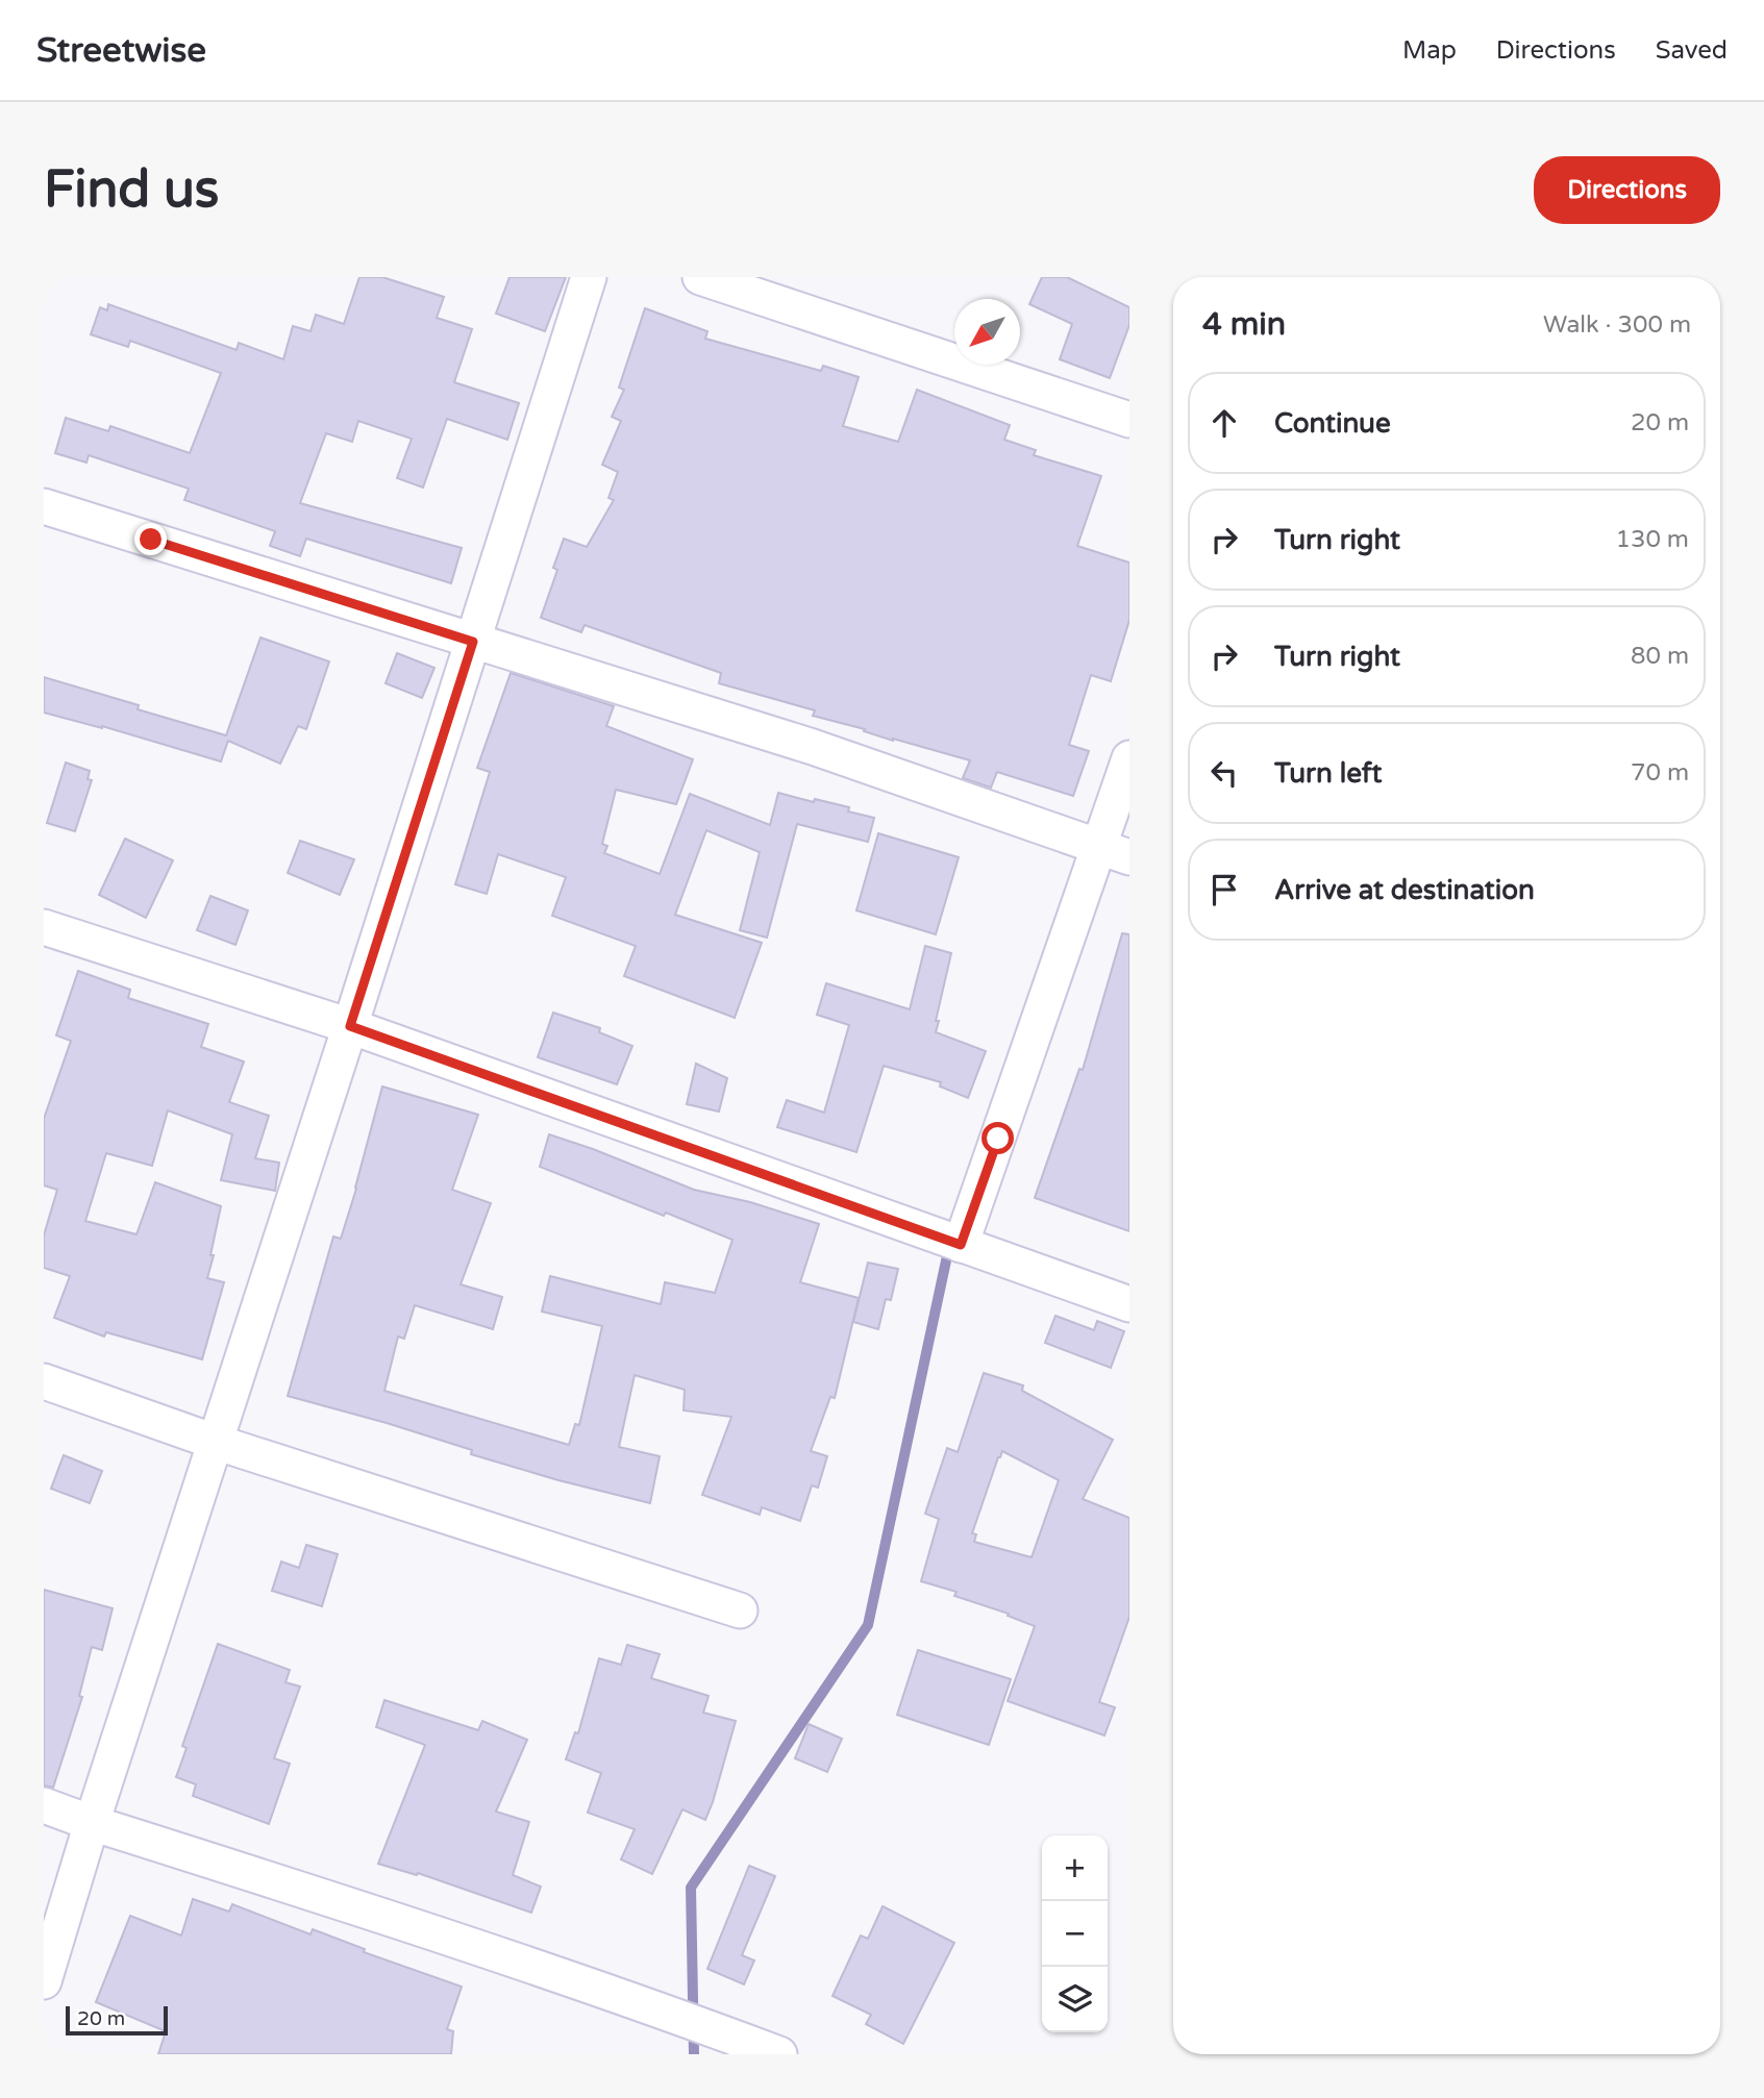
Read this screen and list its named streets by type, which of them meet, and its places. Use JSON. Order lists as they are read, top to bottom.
{
  "scale_bar": "20 m",
  "north": "bottom left",
  "page": {
    "header": "Streetwise",
    "nav": ["Map", "Directions", "Saved"],
    "buttons": "Directions",
    "title": "Find us",
    "heading": ["4 min", "Walk · 300 m"],
    "list": [
      ["Continue", "20 m"],
      ["Turn right", "130 m"],
      ["Turn right", "80 m"],
      ["Turn left", "70 m"],
      "Arrive at destination"
    ],
    "map_buttons": ["+", "−"],
    "scale": "20 m"
  }
}
